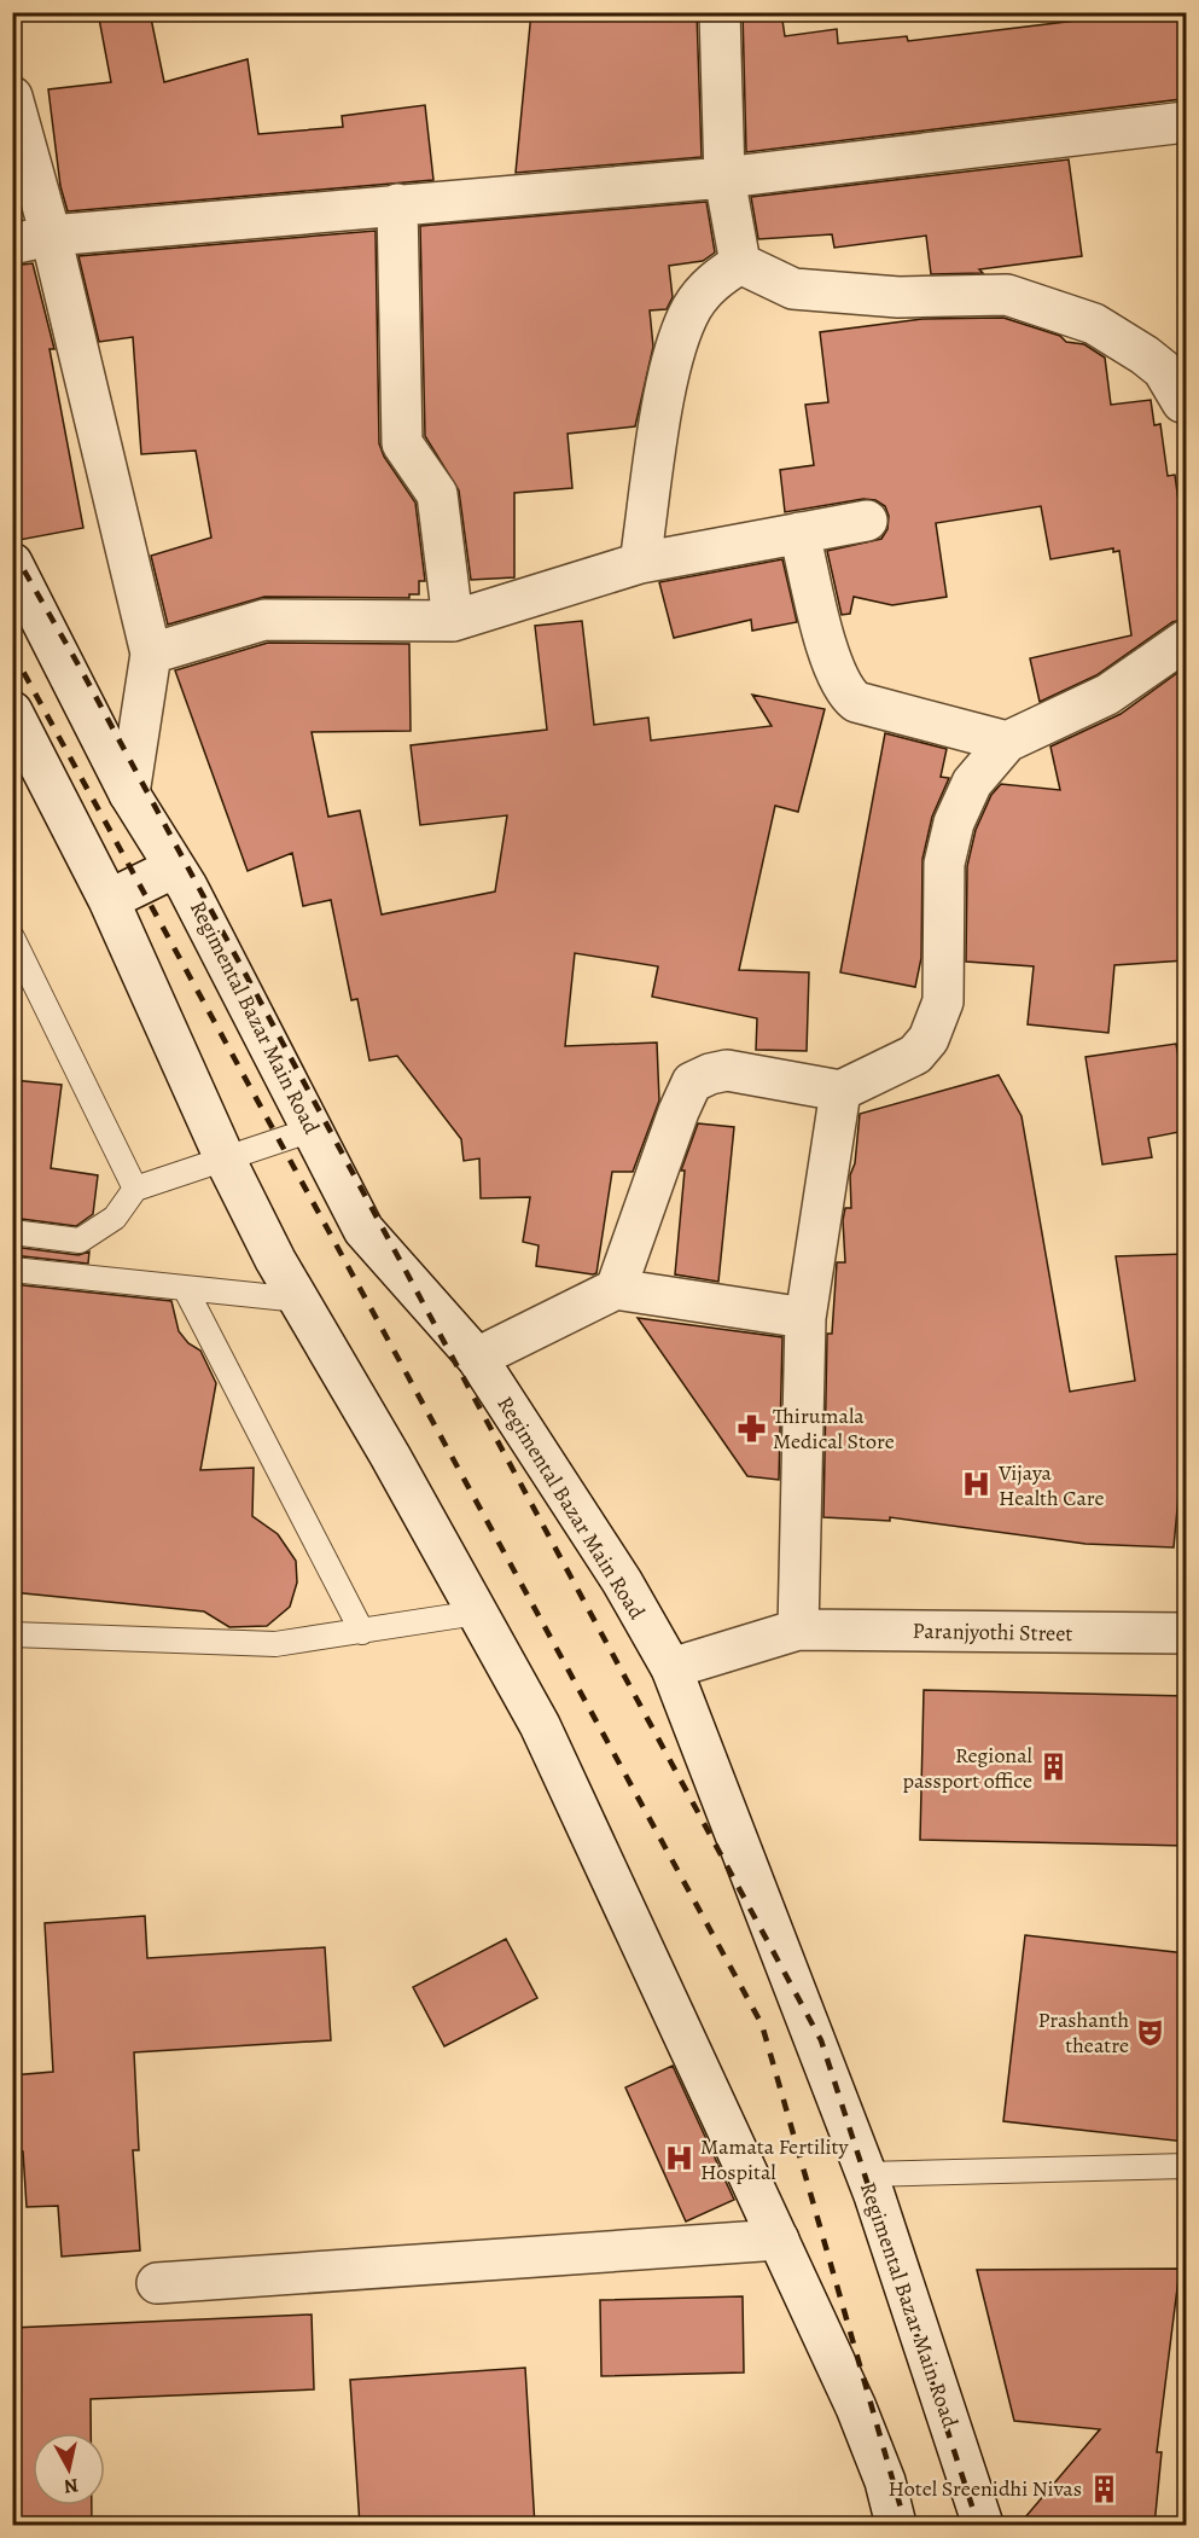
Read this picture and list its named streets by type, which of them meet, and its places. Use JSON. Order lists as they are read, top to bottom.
{
  "streets": {
    "street": ["Regimental Bazar Main Road", "Paranjyothi Street"]
  },
  "crossings": [
    ["Regimental Bazar Main Road", "Paranjyothi Street"]
  ],
  "places": {
    "pharmacy": ["Thirumala Medical Store"],
    "hospital": ["Vijaya Health Care", "Mamata Fertility Hospital"],
    "building": ["Regional passport office", "Hotel Sreenidhi Nivas"],
    "theatre": ["Prashanth theatre"]
  },
  "north": "bottom"
}
